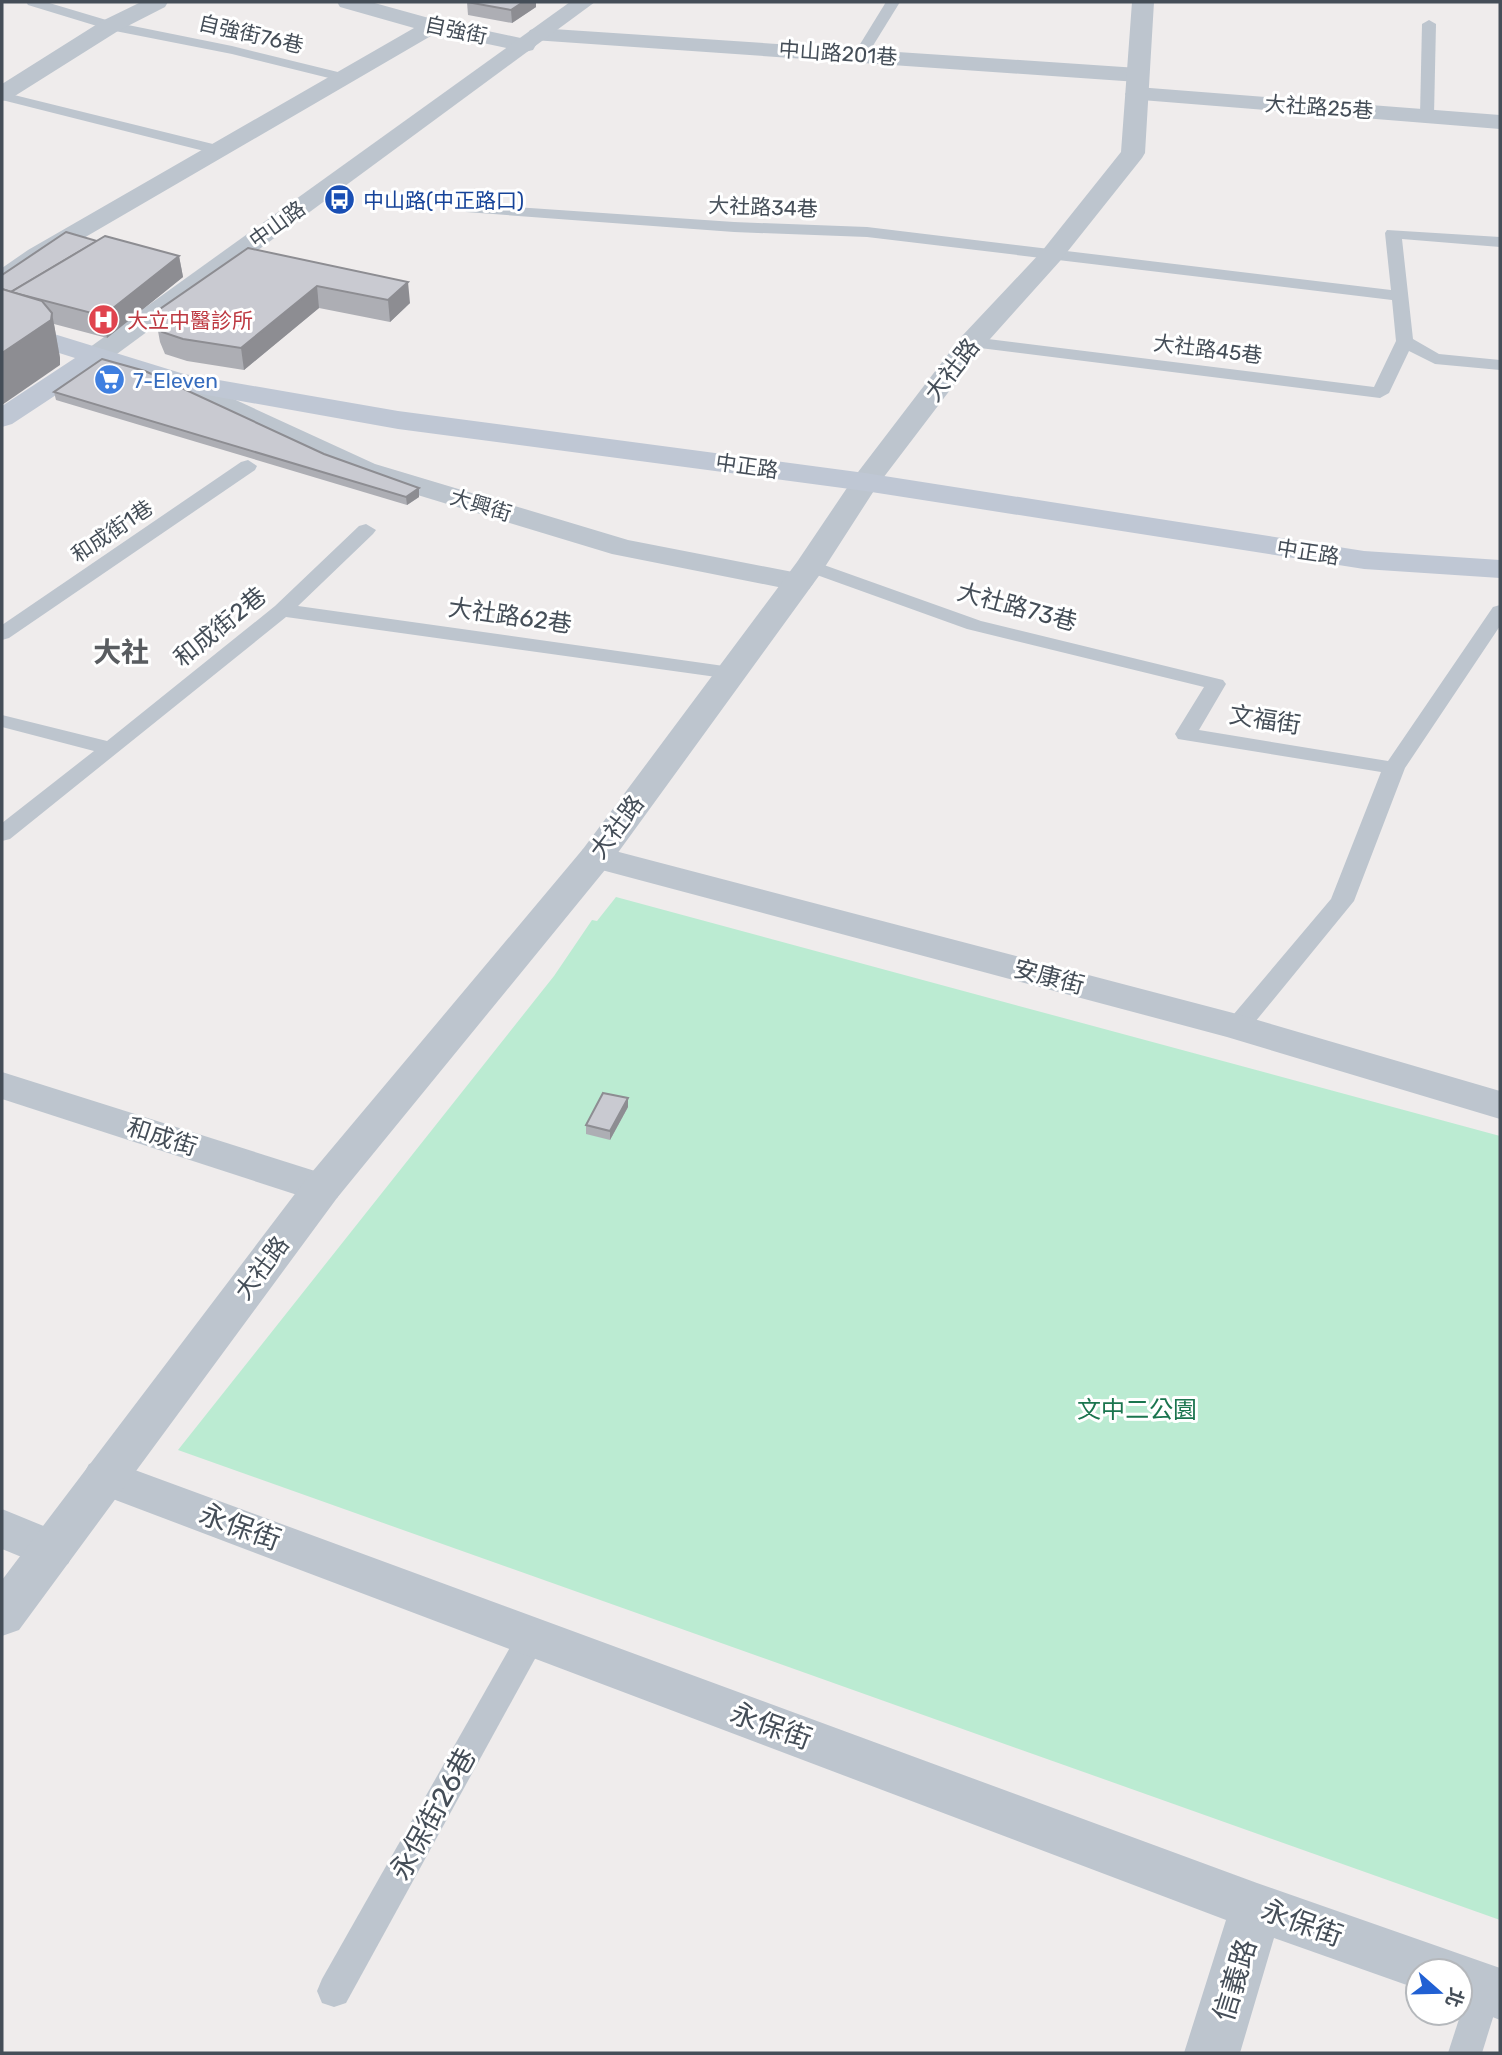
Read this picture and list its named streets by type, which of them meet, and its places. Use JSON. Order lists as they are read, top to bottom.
{
  "streets": {
    "main road": ["中山路", "中正路"],
    "street": [
      "自強街",
      "中山路201巷",
      "大社路25巷",
      "大社路",
      "大興街",
      "安康街",
      "和成街",
      "永保街",
      "信義路"
    ],
    "lane": [
      "自強街76巷",
      "大社路34巷",
      "大社路45巷",
      "和成街1巷",
      "大社路73巷",
      "大社路62巷",
      "和成街2巷",
      "文福街",
      "永保街26巷"
    ]
  },
  "crossings": [
    ["自強街", "中山路201巷"],
    ["自強街", "中山路"],
    ["中山路201巷", "大社路25巷"],
    ["中山路201巷", "中山路"],
    ["中山路201巷", "大社路"],
    ["大社路25巷", "大社路"],
    ["大社路34巷", "大社路"],
    ["中山路", "中正路"],
    ["大社路45巷", "大社路"],
    ["大社路", "中正路"],
    ["大社路", "大興街"],
    ["大社路", "大社路73巷"],
    ["大社路", "大社路62巷"],
    ["大社路", "安康街"],
    ["大社路", "和成街"],
    ["大社路", "永保街"],
    ["中正路", "大興街"],
    ["大興街", "大社路73巷"],
    ["大社路73巷", "文福街"],
    ["大社路62巷", "和成街2巷"],
    ["永保街", "永保街26巷"],
    ["永保街", "信義路"]
  ],
  "districts": ["大社"],
  "parks": ["文中二公園"],
  "places": {
    "bus stop": ["中山路(中正路口)"],
    "hospital": ["大立中醫診所"],
    "supermarket": ["7-Eleven"]
  },
  "north": "right"
}
